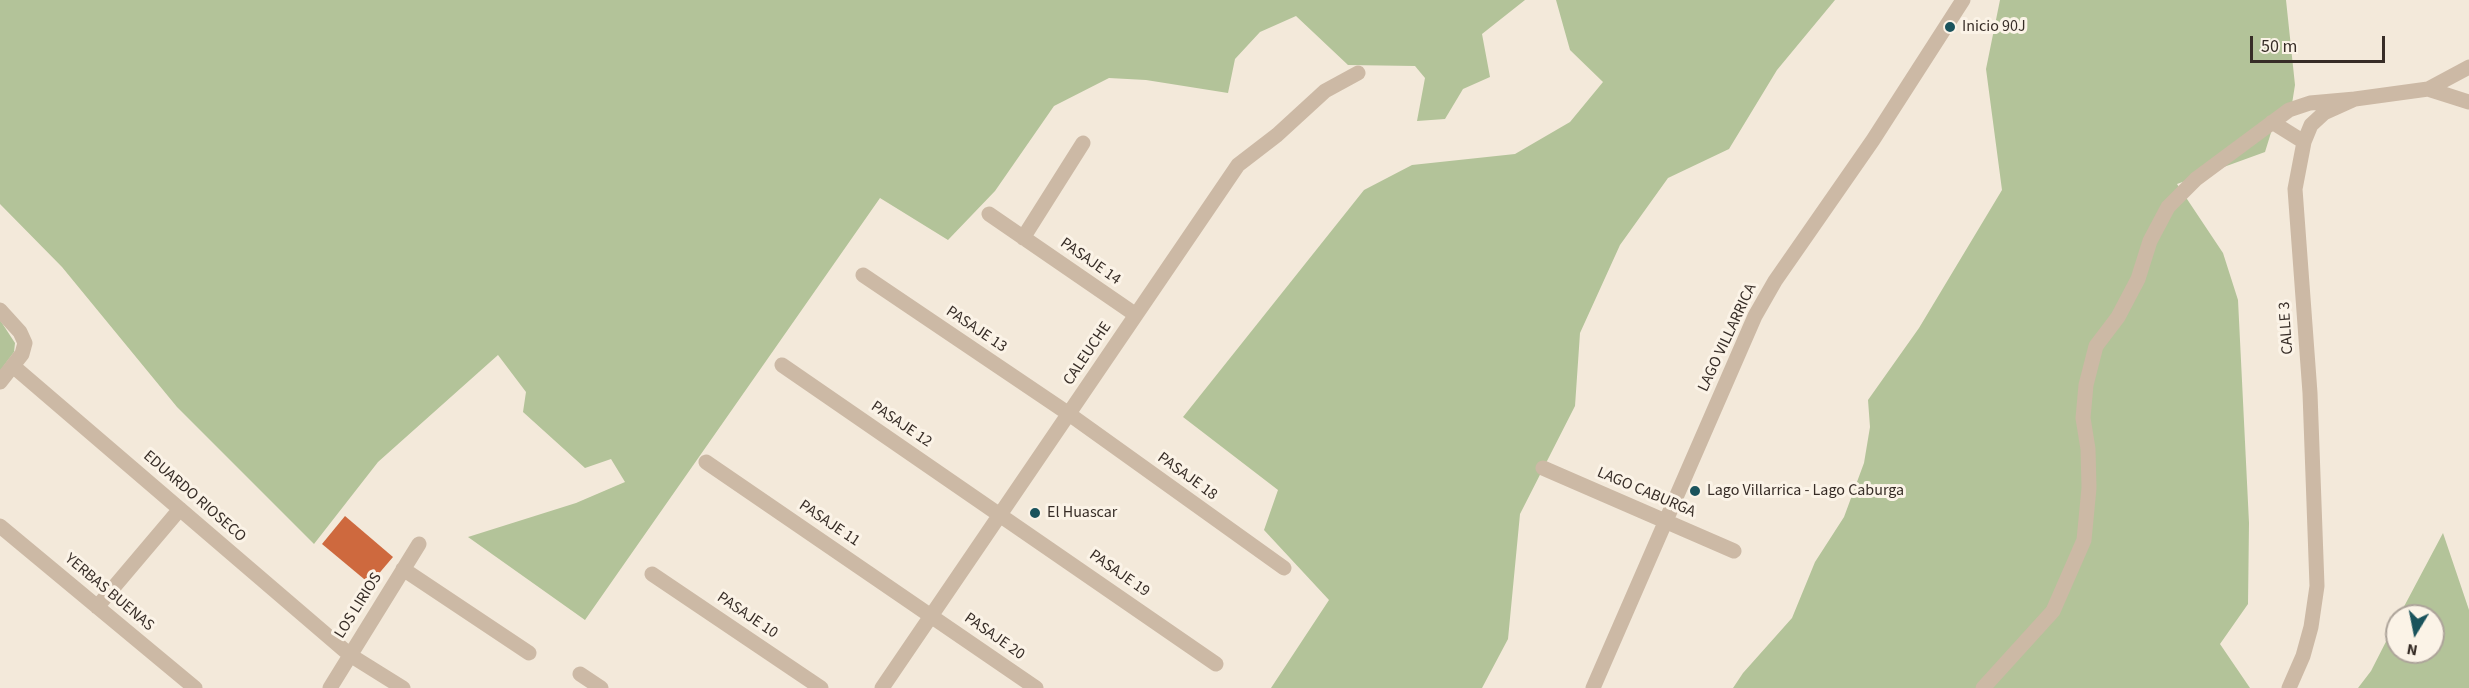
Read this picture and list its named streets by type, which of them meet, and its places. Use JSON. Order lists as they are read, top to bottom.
{
  "streets": {
    "street": [
      "PASAJE 14",
      "CALLE 3",
      "PASAJE 13",
      "LAGO VILLARRICA",
      "CALEUCHE",
      "PASAJE 12",
      "PASAJE 18",
      "LAGO CABURGA",
      "EDUARDO RIOSECO",
      "PASAJE 11",
      "PASAJE 19",
      "YERBAS BUENAS",
      "LOS LIRIOS",
      "PASAJE 10",
      "PASAJE 20"
    ]
  },
  "crossings": [
    ["PASAJE 14", "CALEUCHE"],
    ["PASAJE 13", "CALEUCHE"],
    ["PASAJE 13", "PASAJE 18"],
    ["LAGO VILLARRICA", "LAGO CABURGA"],
    ["CALEUCHE", "PASAJE 12"],
    ["CALEUCHE", "PASAJE 18"],
    ["CALEUCHE", "PASAJE 11"],
    ["CALEUCHE", "PASAJE 19"],
    ["CALEUCHE", "PASAJE 20"],
    ["PASAJE 12", "PASAJE 19"],
    ["EDUARDO RIOSECO", "LOS LIRIOS"],
    ["PASAJE 11", "PASAJE 20"]
  ],
  "places": ["Inicio 90J", "Lago Villarrica - Lago Caburga", "El Huascar"],
  "scale_bar": "50 m",
  "north": "bottom"
}
